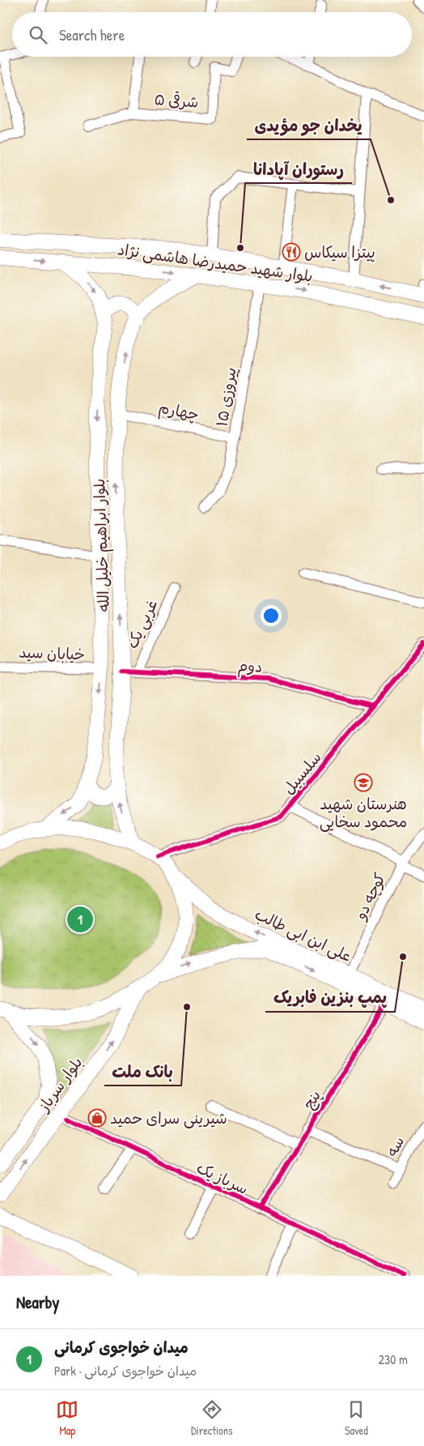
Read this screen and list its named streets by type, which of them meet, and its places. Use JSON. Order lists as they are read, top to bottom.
{
  "streets": {
    "main road": [
      "بلوار شهید حمیدرضا هاشمی نژاد",
      "بلوار ابراهیم خلیل الله",
      "علی ابن ابی طالب",
      "بلوار سرباز"
    ],
    "street": [
      "۵ شرقی",
      "پیروزی ۱۵",
      "چهارم",
      "غربی یک",
      "خیابان سید",
      "دوم",
      "سلسبیل",
      "کوچه دو",
      "پنج",
      "سه",
      "سرباز یک"
    ]
  },
  "crossings": [
    ["بلوار شهید حمیدرضا هاشمی نژاد", "پیروزی ۱۵"],
    ["بلوار شهید حمیدرضا هاشمی نژاد", "بلوار ابراهیم خلیل الله"],
    ["پیروزی ۱۵", "چهارم"],
    ["چهارم", "بلوار ابراهیم خلیل الله"],
    ["بلوار ابراهیم خلیل الله", "غربی یک"],
    ["بلوار ابراهیم خلیل الله", "خیابان سید"],
    ["بلوار ابراهیم خلیل الله", "دوم"],
    ["غربی یک", "دوم"],
    ["دوم", "سلسبیل"],
    ["سلسبیل", "علی ابن ابی طالب"],
    ["کوچه دو", "علی ابن ابی طالب"],
    ["علی ابن ابی طالب", "بلوار سرباز"],
    ["علی ابن ابی طالب", "پنج"],
    ["پنج", "سرباز یک"]
  ],
  "places": {
    "other": [
      "یخدان جو مؤیدی",
      "رستوران آپادانا",
      "پمپ بنزین فابریک",
      "بانک ملت"
    ],
    "restaurant": ["پیتزا سیکاس"],
    "school or university": ["هنرستان شهید محمود سخایی"],
    "shop": ["شیرینی سرای حمید"]
  },
  "page": {
    "search": "Search here",
    "pins": "1",
    "heading": "Nearby",
    "list": [
      {
        "mark": "1",
        "name": "میدان خواجوی کرمانی",
        "note": "Park · میدان خواجوی کرمانی",
        "value": "230 m"
      }
    ],
    "nav": ["Map", "Directions", "Saved"]
  }
}
